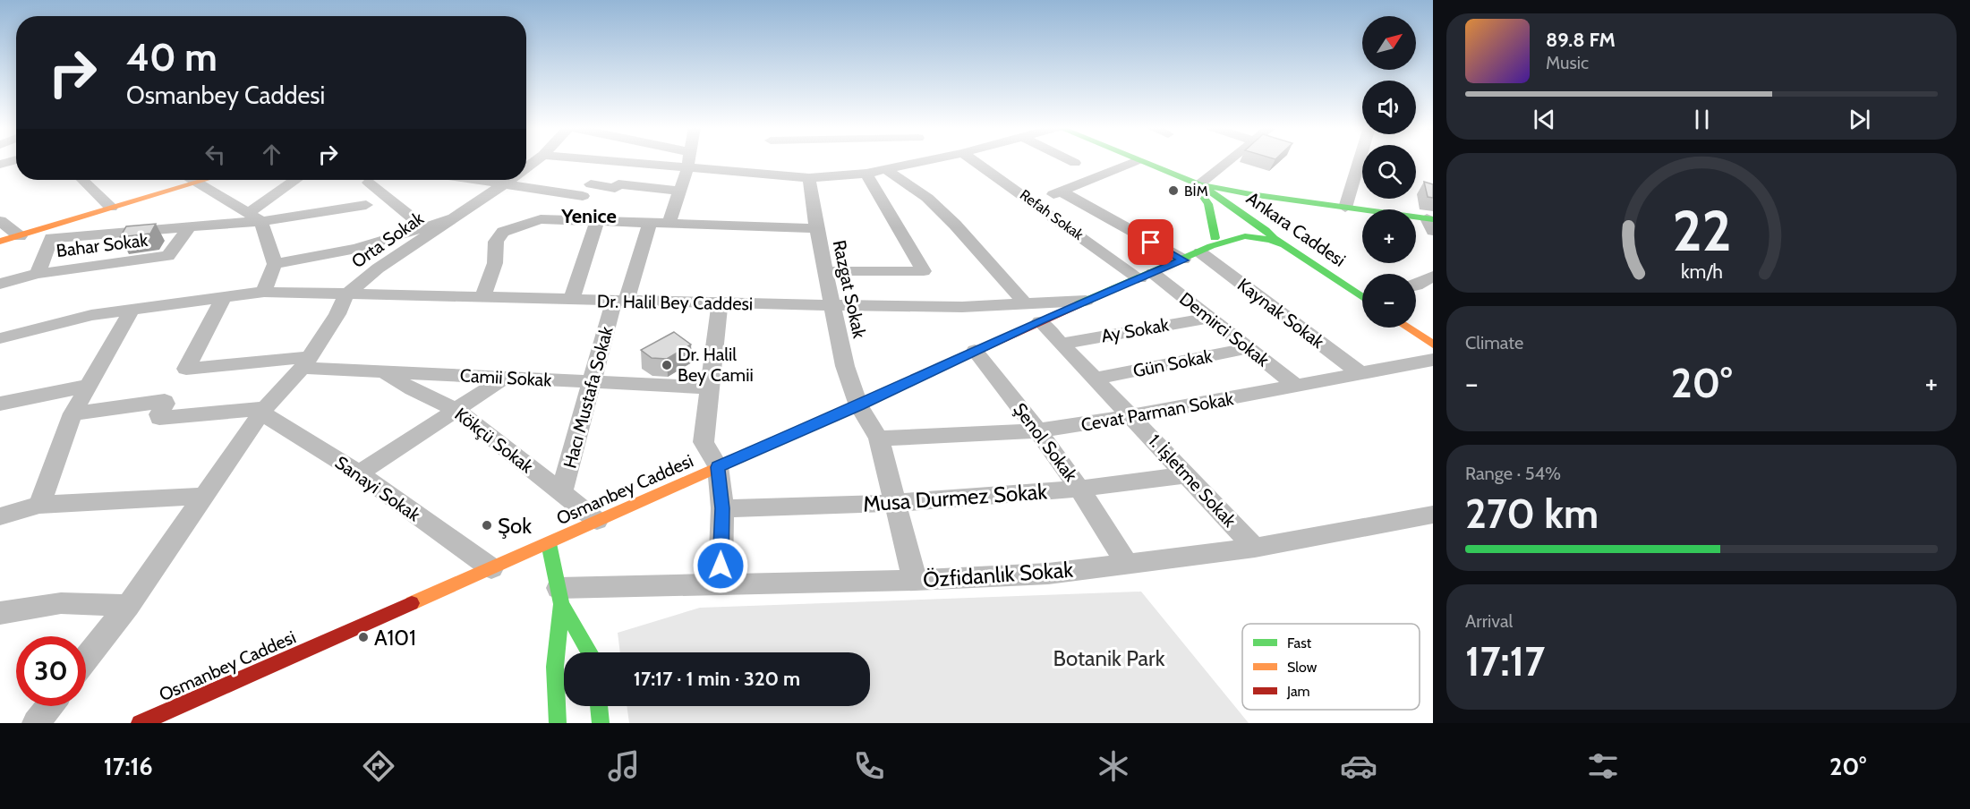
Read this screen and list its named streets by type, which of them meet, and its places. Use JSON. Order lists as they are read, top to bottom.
{
  "streets": {
    "street": [
      "Refah Sokak",
      "Ankara Caddesi",
      "Orta Sokak",
      "Bahar Sokak",
      "Razgat Sokak",
      "Dr. Halil Bey Caddesi",
      "Kaynak Sokak",
      "Demirci Sokak",
      "Ay Sokak",
      "Gün Sokak",
      "Camii Sokak",
      "Hacı Mustafa Sokak",
      "Cevat Parman Sokak",
      "Kökçü Sokak",
      "Şenol Sokak",
      "1. İşletme Sokak",
      "Sanayi Sokak",
      "Osmanbey Caddesi",
      "Musa Durmez Sokak",
      "Özfidanlık Sokak"
    ]
  },
  "crossings": [
    ["Refah Sokak", "Demirci Sokak"],
    ["Refah Sokak", "Osmanbey Caddesi"],
    ["Ankara Caddesi", "Osmanbey Caddesi"],
    ["Orta Sokak", "Dr. Halil Bey Caddesi"],
    ["Razgat Sokak", "Dr. Halil Bey Caddesi"],
    ["Razgat Sokak", "Cevat Parman Sokak"],
    ["Razgat Sokak", "Osmanbey Caddesi"],
    ["Razgat Sokak", "Musa Durmez Sokak"],
    ["Razgat Sokak", "Özfidanlık Sokak"],
    ["Dr. Halil Bey Caddesi", "Camii Sokak"],
    ["Dr. Halil Bey Caddesi", "Hacı Mustafa Sokak"],
    ["Dr. Halil Bey Caddesi", "Osmanbey Caddesi"],
    ["Kaynak Sokak", "Cevat Parman Sokak"],
    ["Kaynak Sokak", "Osmanbey Caddesi"],
    ["Demirci Sokak", "Ay Sokak"],
    ["Demirci Sokak", "Gün Sokak"],
    ["Demirci Sokak", "Cevat Parman Sokak"],
    ["Demirci Sokak", "Osmanbey Caddesi"],
    ["Ay Sokak", "1. İşletme Sokak"],
    ["Gün Sokak", "1. İşletme Sokak"],
    ["Camii Sokak", "Hacı Mustafa Sokak"],
    ["Camii Sokak", "Kökçü Sokak"],
    ["Hacı Mustafa Sokak", "Kökçü Sokak"],
    ["Cevat Parman Sokak", "Şenol Sokak"],
    ["Cevat Parman Sokak", "1. İşletme Sokak"],
    ["Kökçü Sokak", "Osmanbey Caddesi"],
    ["Şenol Sokak", "Osmanbey Caddesi"],
    ["Şenol Sokak", "Musa Durmez Sokak"],
    ["Şenol Sokak", "Özfidanlık Sokak"],
    ["1. İşletme Sokak", "Osmanbey Caddesi"],
    ["1. İşletme Sokak", "Musa Durmez Sokak"],
    ["1. İşletme Sokak", "Özfidanlık Sokak"],
    ["Sanayi Sokak", "Osmanbey Caddesi"]
  ],
  "districts": ["Yenice"],
  "parks": ["Botanik Park"],
  "places": [
    "BİM",
    "Dr. Halil Bey Camii",
    "Şok",
    "A101"
  ],
  "legend": ["Fast", "Slow", "Jam"],
  "north": "top right",
  "page": {
    "map_buttons": ["+", "−"],
    "turn": ["40 m", "Osmanbey Caddesi"],
    "song": ["89.8 FM", "Music"],
    "tile": [
      "Climate",
      ["Range · 54%", "270 km"],
      ["Arrival", "17:17"]
    ],
    "heat": ["−", "20°", "+"],
    "limit": "30",
    "trip": "17:17 · 1 min · 320 m",
    "tabs": ["17:16", "20°"],
    "gauge": ["22", "km/h"]
  }
}
